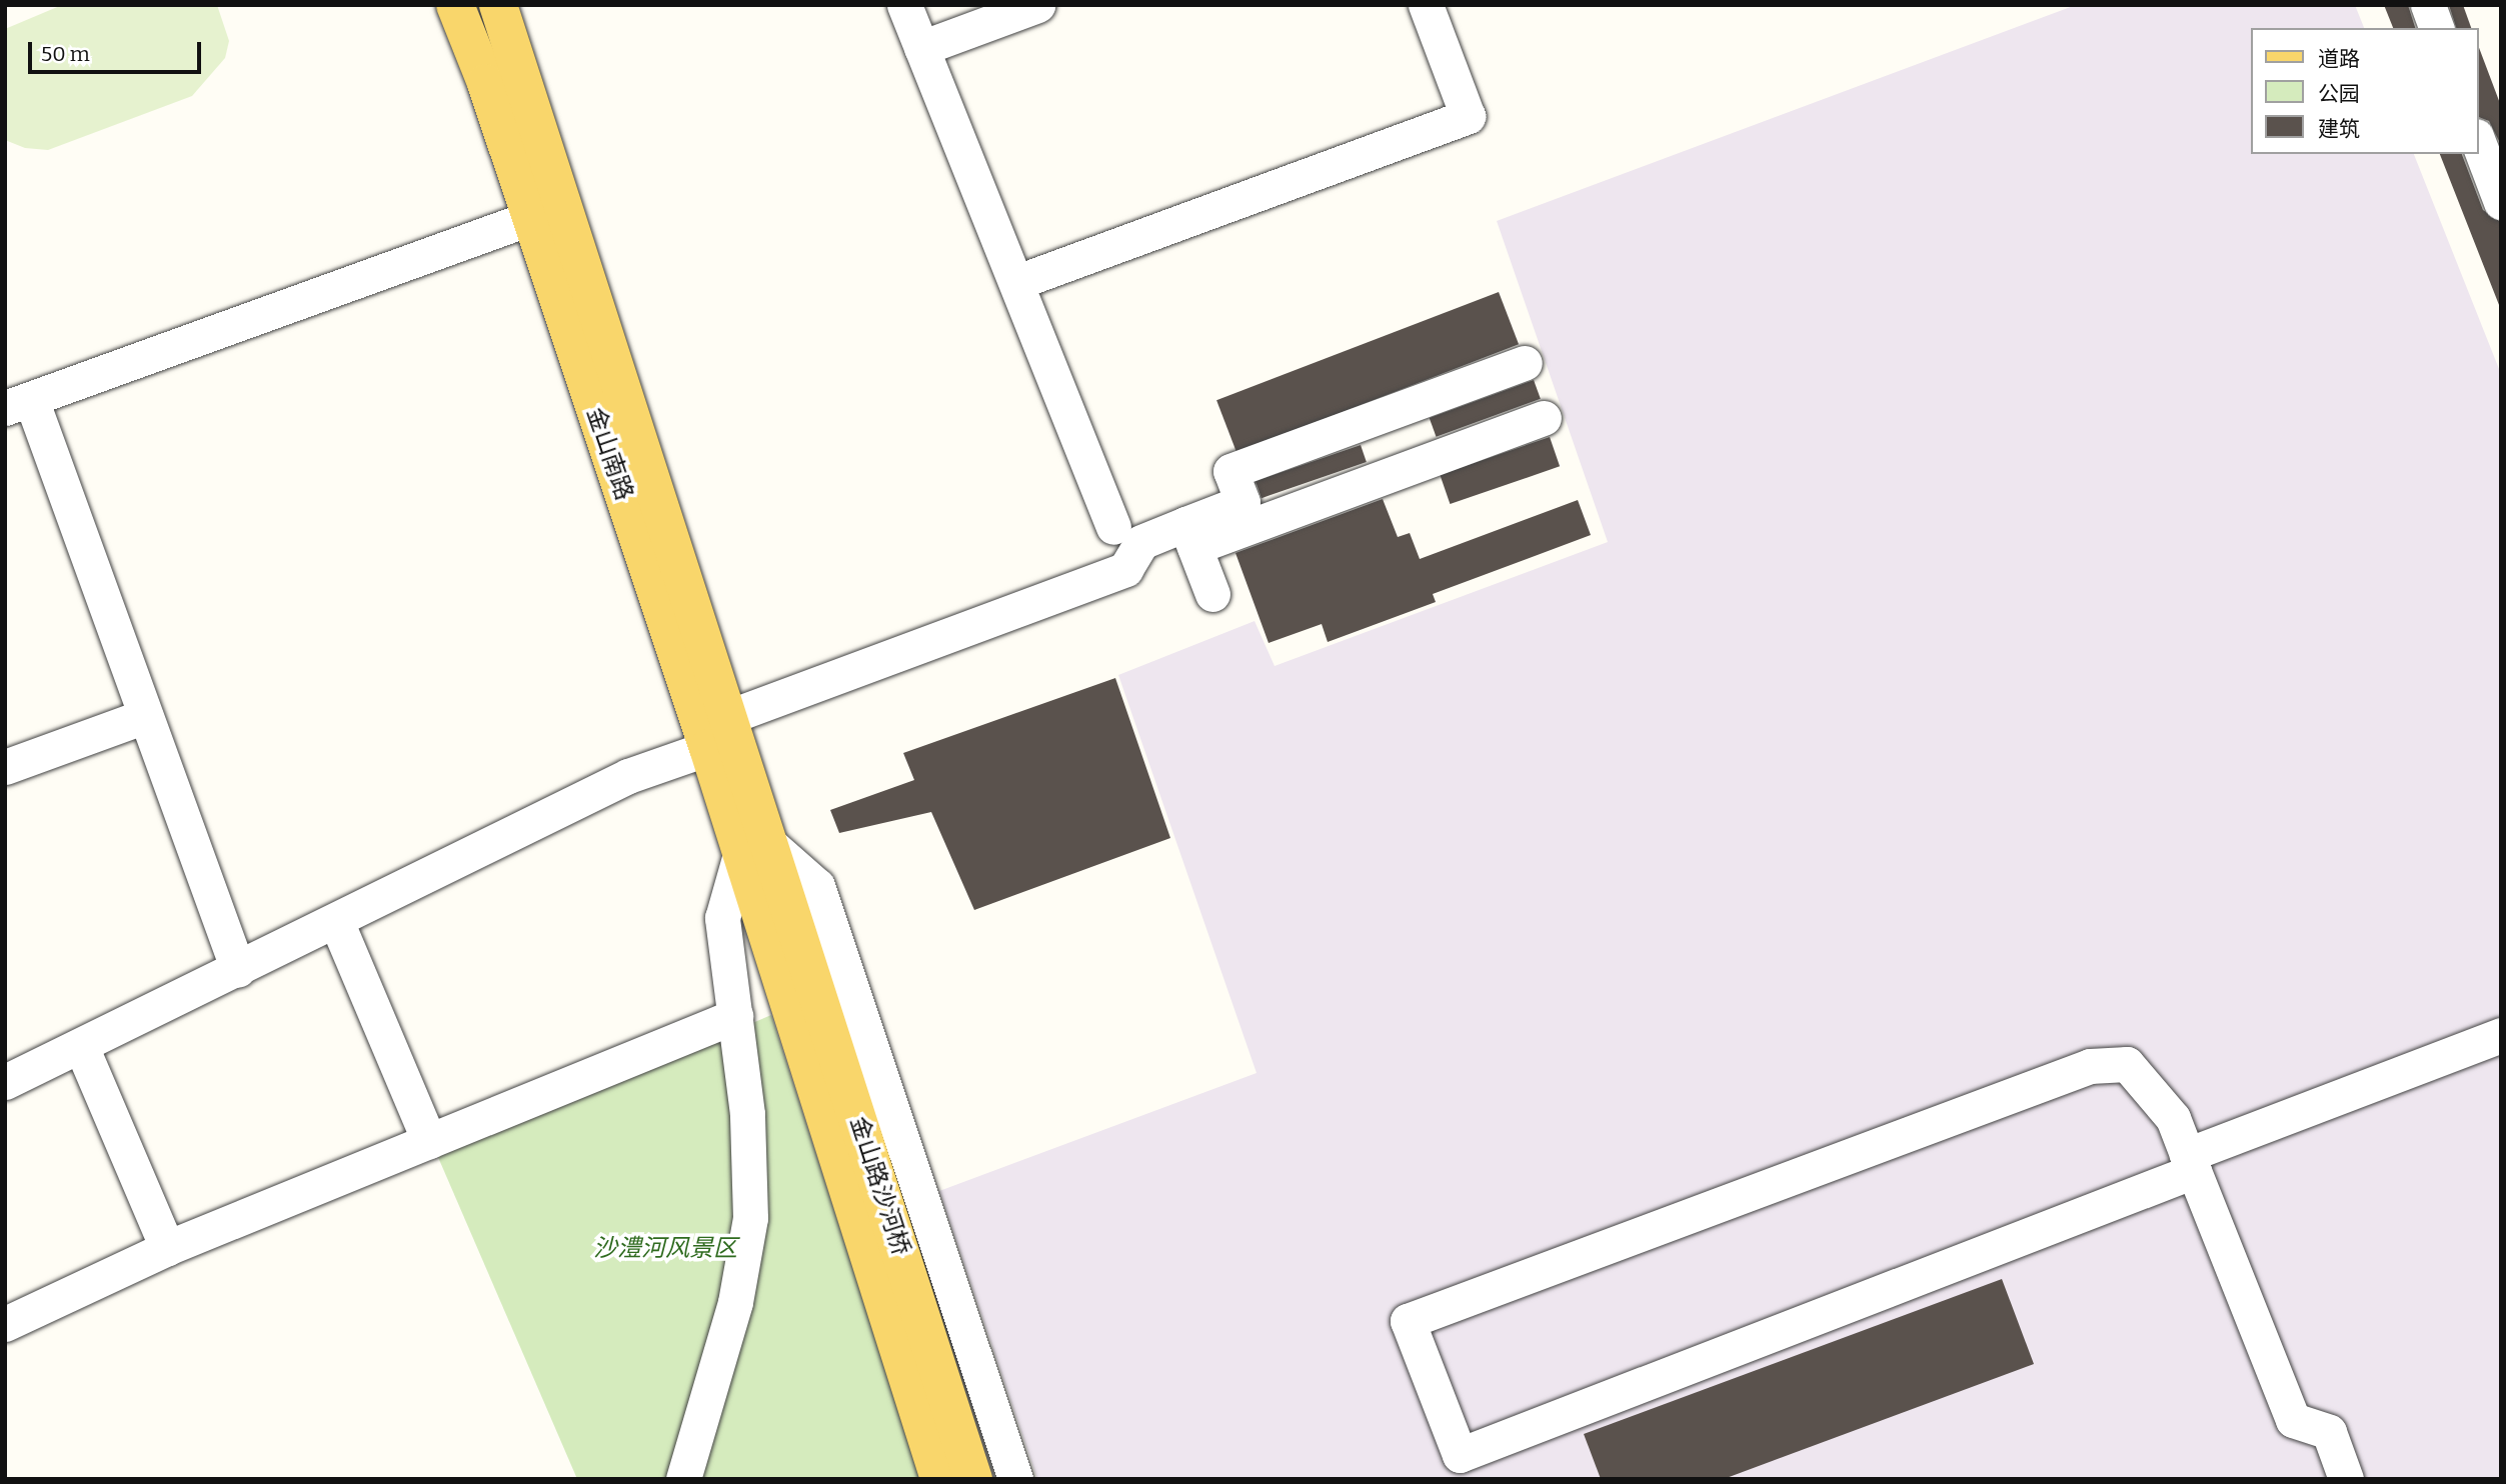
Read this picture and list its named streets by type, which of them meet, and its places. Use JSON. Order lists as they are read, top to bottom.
{
  "streets": {
    "main road": ["金山南路", "金山路沙河桥"]
  },
  "crossings": [
    ["金山南路", "金山路沙河桥"]
  ],
  "parks": ["沙澧河风景区"],
  "legend": ["道路", "公园", "建筑"],
  "scale_bar": "50 m"
}
